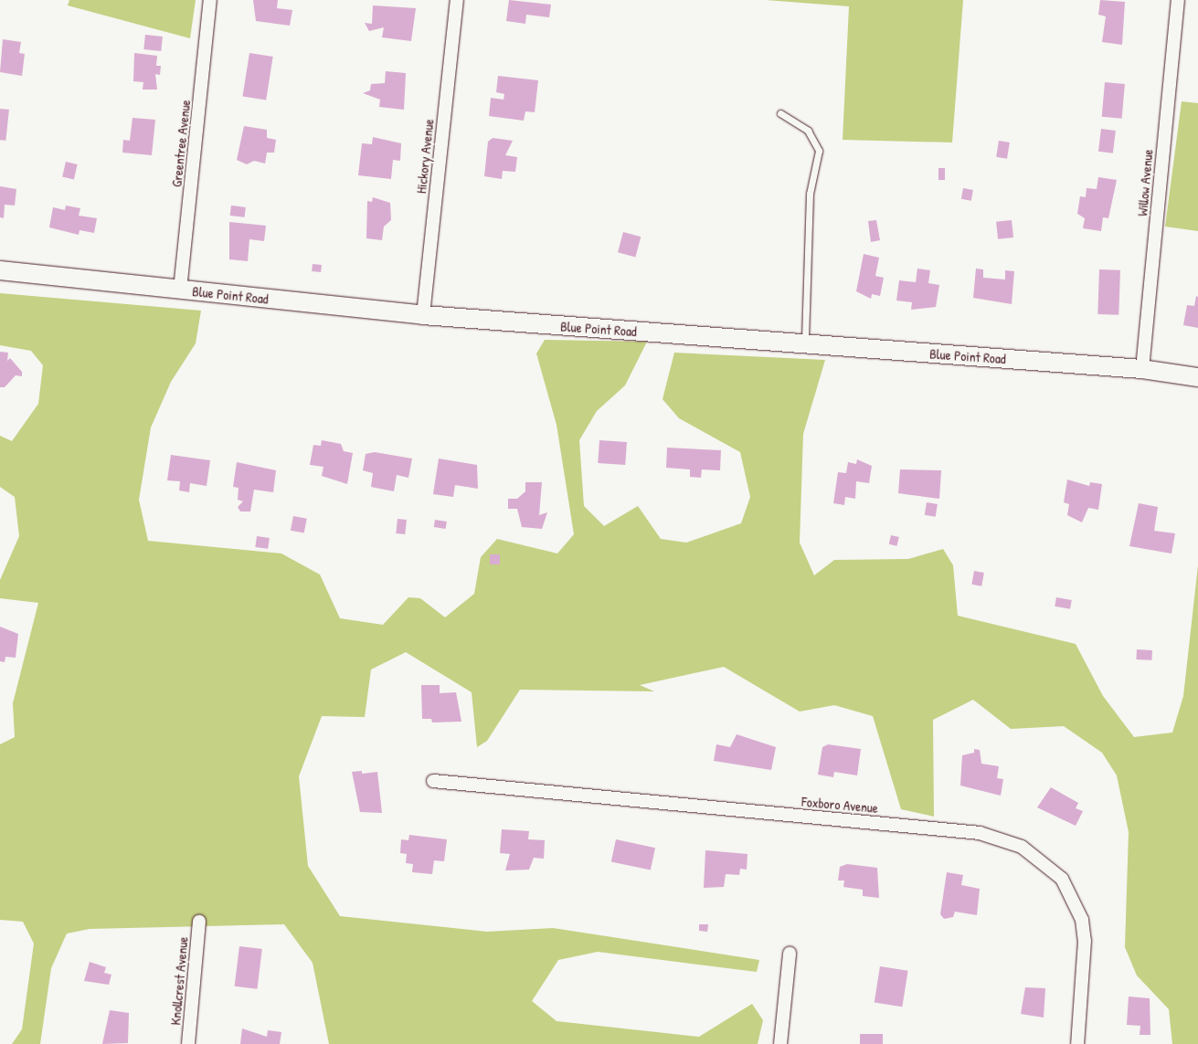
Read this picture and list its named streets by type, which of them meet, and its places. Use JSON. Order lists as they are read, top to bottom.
{
  "streets": {
    "street": [
      "Greentree Avenue",
      "Hickory Avenue",
      "Willow Avenue",
      "Blue Point Road",
      "Foxboro Avenue",
      "Knollcrest Avenue"
    ]
  },
  "crossings": [
    ["Greentree Avenue", "Blue Point Road"],
    ["Hickory Avenue", "Blue Point Road"],
    ["Willow Avenue", "Blue Point Road"]
  ]
}
